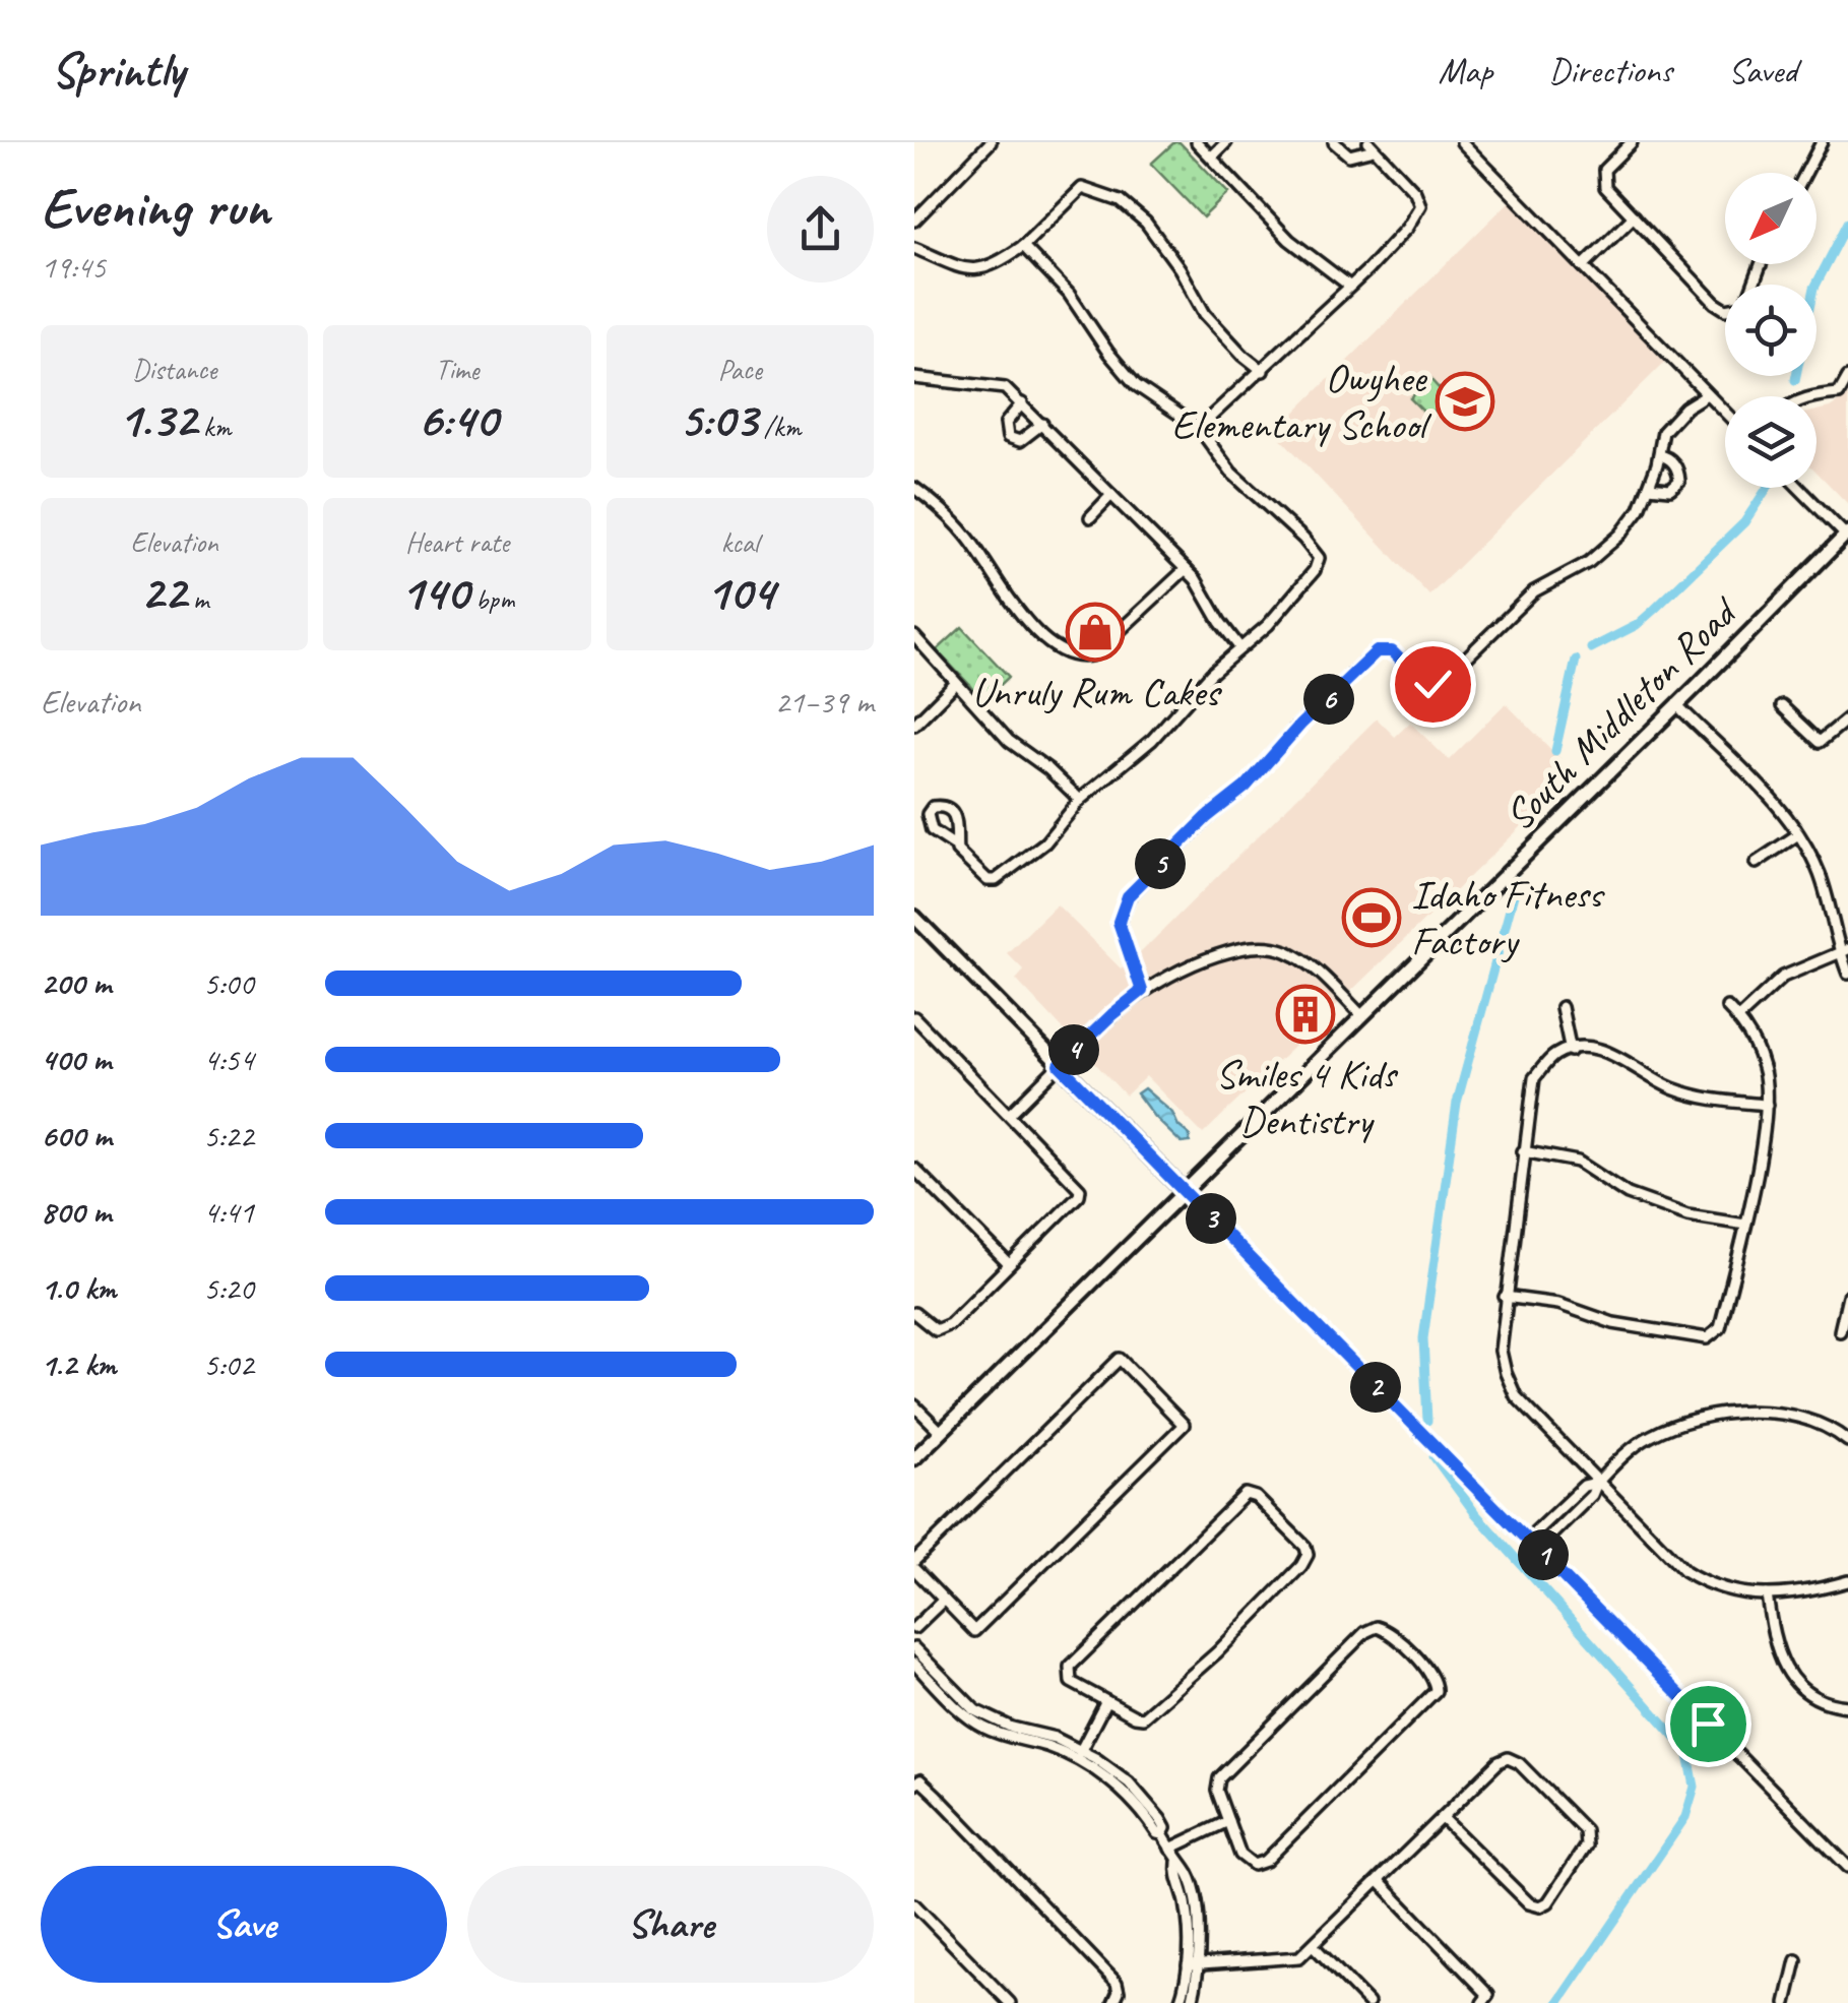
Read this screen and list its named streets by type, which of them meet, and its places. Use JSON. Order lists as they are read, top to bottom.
{
  "streets": {
    "main road": ["South Middleton Road"]
  },
  "places": {
    "school or university": ["Owyhee Elementary School"],
    "shop": ["Unruly Rum Cakes"],
    "sports": ["Idaho Fitness Factory"],
    "building": ["Smiles 4 Kids Dentistry"]
  },
  "north": "bottom left",
  "page": {
    "header": "Sprintly",
    "nav": ["Map", "Directions", "Saved"],
    "heading": ["Evening run", "19:45"],
    "stats": [
      ["Distance", "1.32 km"],
      ["Time", "6:40"],
      ["Pace", "5:03 /km"],
      ["Elevation", "22 m"],
      ["Heart rate", "140 bpm"],
      ["kcal", "104"]
    ],
    "chart": ["Elevation", "21–39 m"],
    "pins": [
      "6",
      "5",
      "4",
      "3",
      "2",
      "1"
    ],
    "list": [
      {
        "name": "200 m",
        "note": "5:00"
      },
      {
        "name": "400 m",
        "note": "4:54"
      },
      {
        "name": "600 m",
        "note": "5:22"
      },
      {
        "name": "800 m",
        "note": "4:41"
      },
      {
        "name": "1.0 km",
        "note": "5:20"
      },
      {
        "name": "1.2 km",
        "note": "5:02"
      }
    ],
    "buttons": ["Save", "Share"]
  }
}
